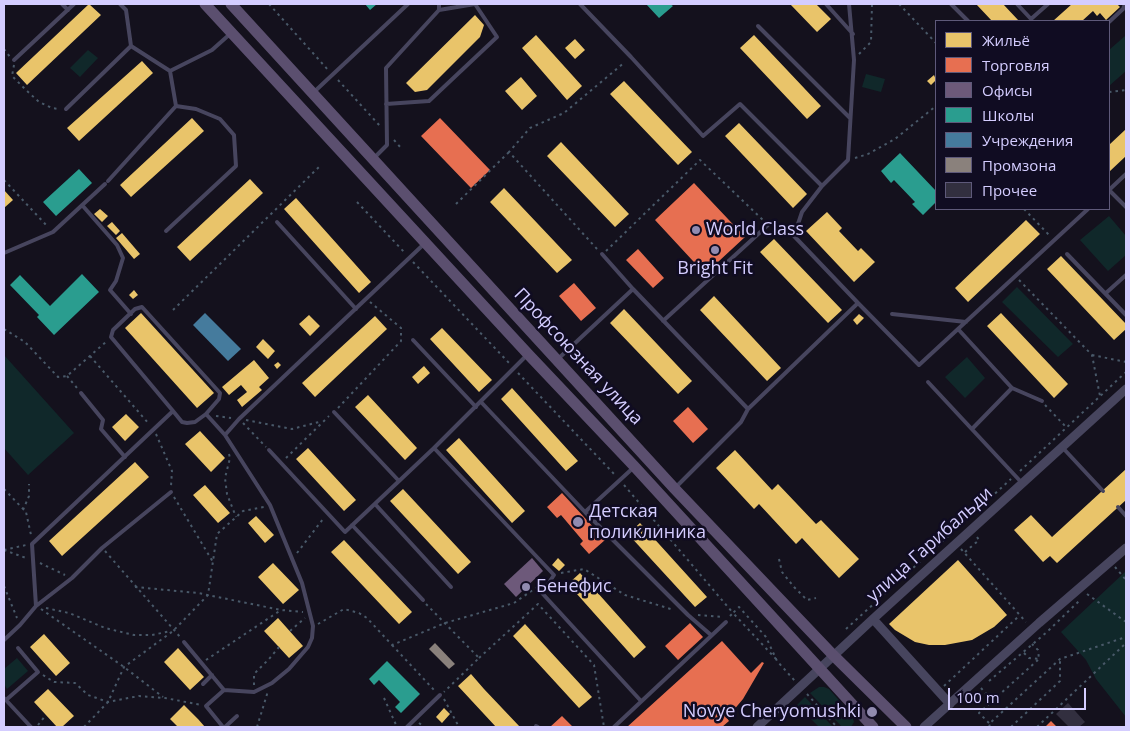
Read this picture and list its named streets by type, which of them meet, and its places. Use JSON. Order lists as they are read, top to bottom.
{
  "streets": {
    "main road": ["Профсоюзная улица"],
    "street": ["улица Гарибальди"]
  },
  "crossings": [
    ["Профсоюзная улица", "улица Гарибальди"]
  ],
  "places": [
    "World Class",
    "Bright Fit",
    "Детская поликлиника",
    "Бенефис",
    "Novye Cheryomushki"
  ],
  "legend": [
    "Жильё",
    "Торговля",
    "Офисы",
    "Школы",
    "Учреждения",
    "Промзона",
    "Прочее"
  ],
  "scale_bar": "100 m"
}
